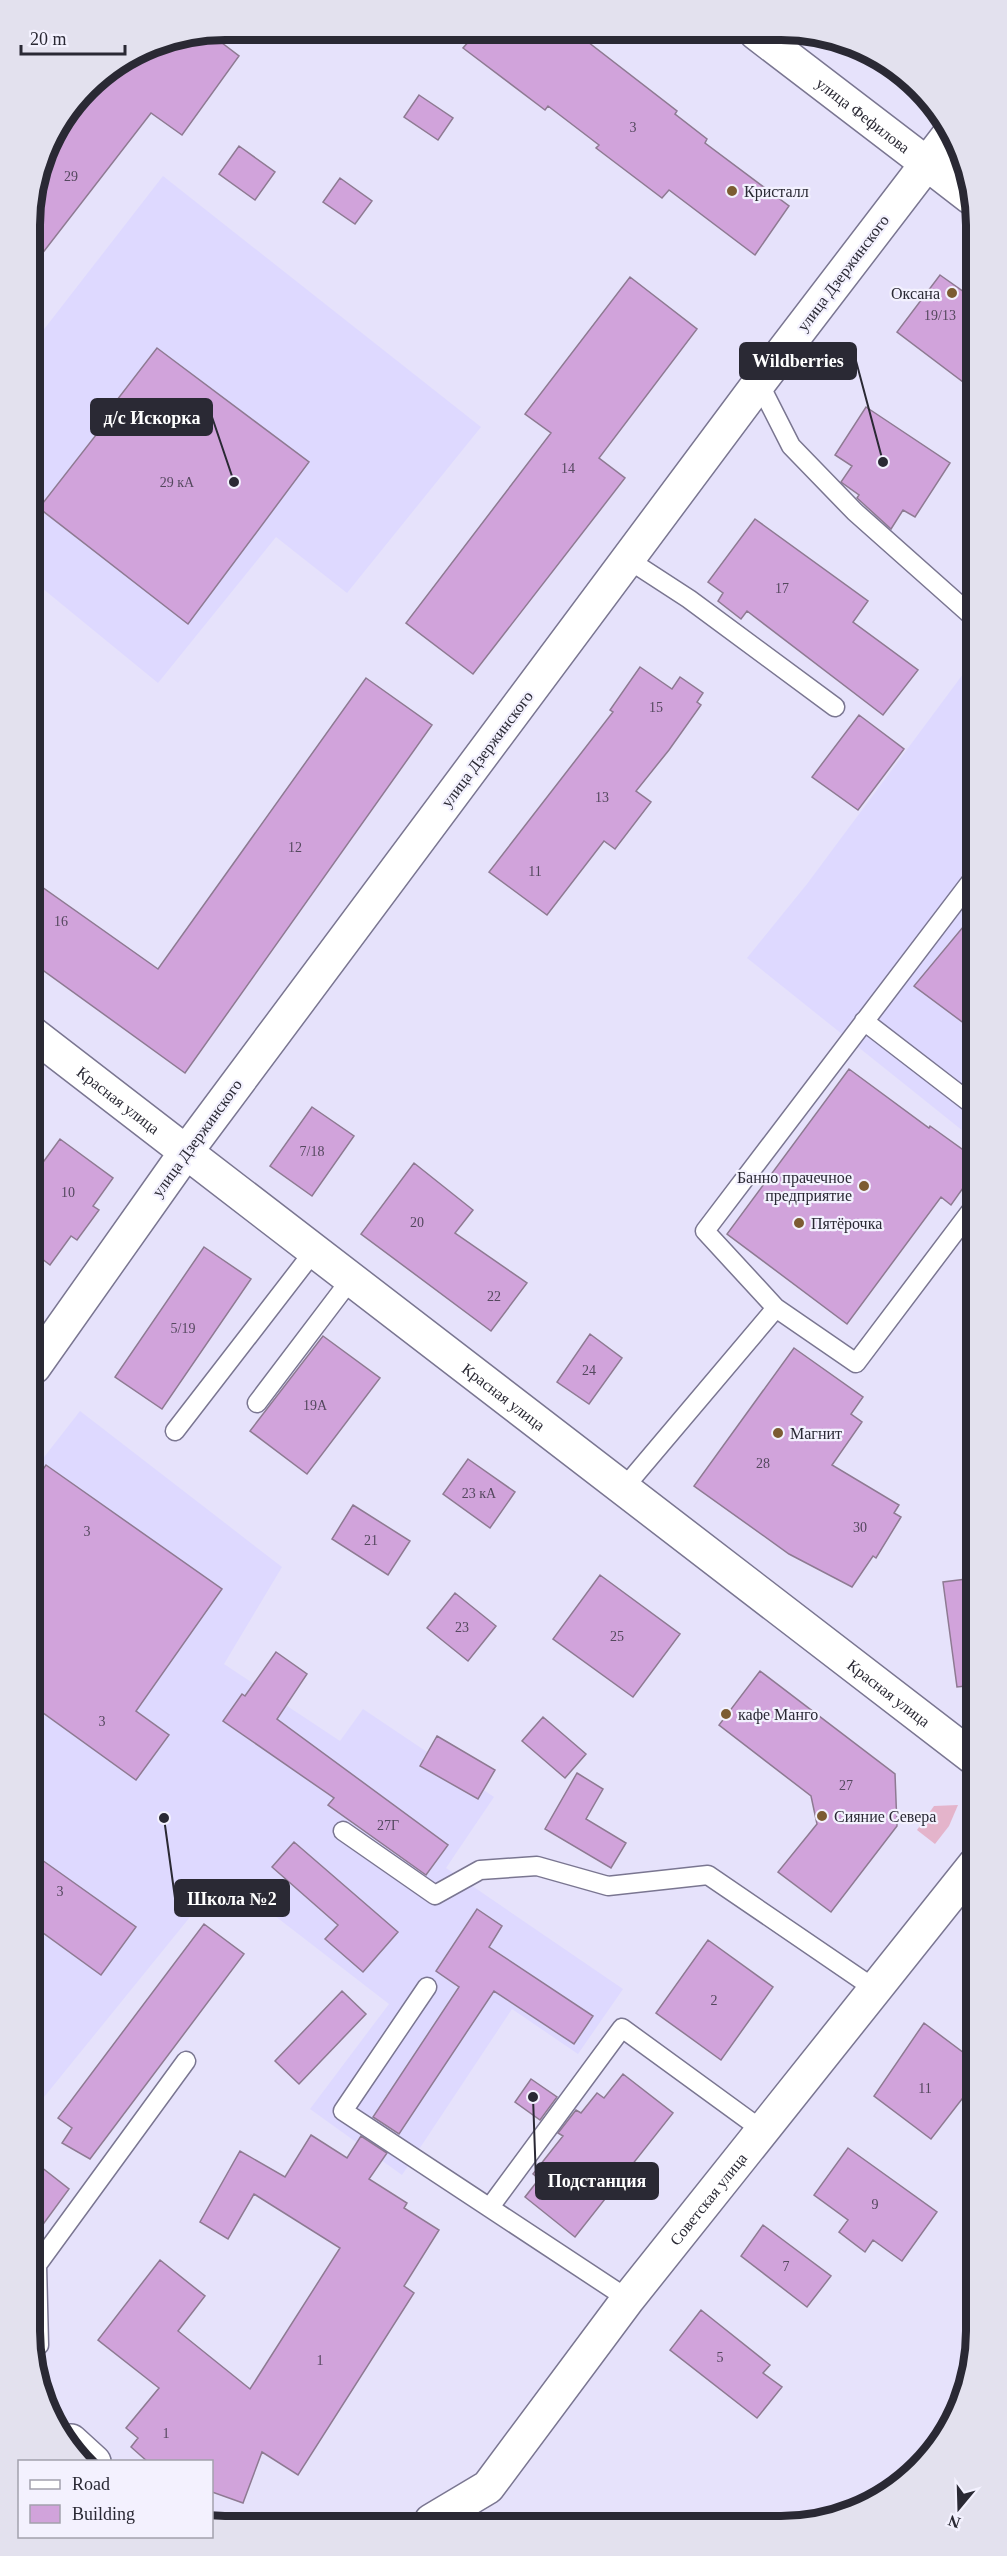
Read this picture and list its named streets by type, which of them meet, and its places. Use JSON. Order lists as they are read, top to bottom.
{
  "streets": {
    "main road": [
      "улица Фефилова",
      "улица Дзержинского",
      "Красная улица",
      "Советская улица"
    ]
  },
  "crossings": [
    ["улица Фефилова", "улица Дзержинского"],
    ["улица Дзержинского", "Красная улица"]
  ],
  "places": [
    "Кристалл",
    "Оксана",
    "Wildberries",
    "д/с Искорка",
    "Банно прачечное предприятие",
    "Пятёрочка",
    "Магнит",
    "кафе Манго",
    "Сияние Севера",
    "Школа №2",
    "Подстанция"
  ],
  "house_numbers": [
    "3",
    "29",
    "19/13",
    "14",
    "29 кА",
    "17",
    "15",
    "13",
    "12",
    "11",
    "16",
    "7/18",
    "10",
    "20",
    "22",
    "5/19",
    "24",
    "19А",
    "28",
    "23 кА",
    "30",
    "3",
    "21",
    "23",
    "25",
    "3",
    "27",
    "27Г",
    "3",
    "2",
    "11",
    "9",
    "7",
    "5",
    "1",
    "1"
  ],
  "legend": ["Road", "Building"],
  "scale_bar": "20 m",
  "north": "bottom"
}
